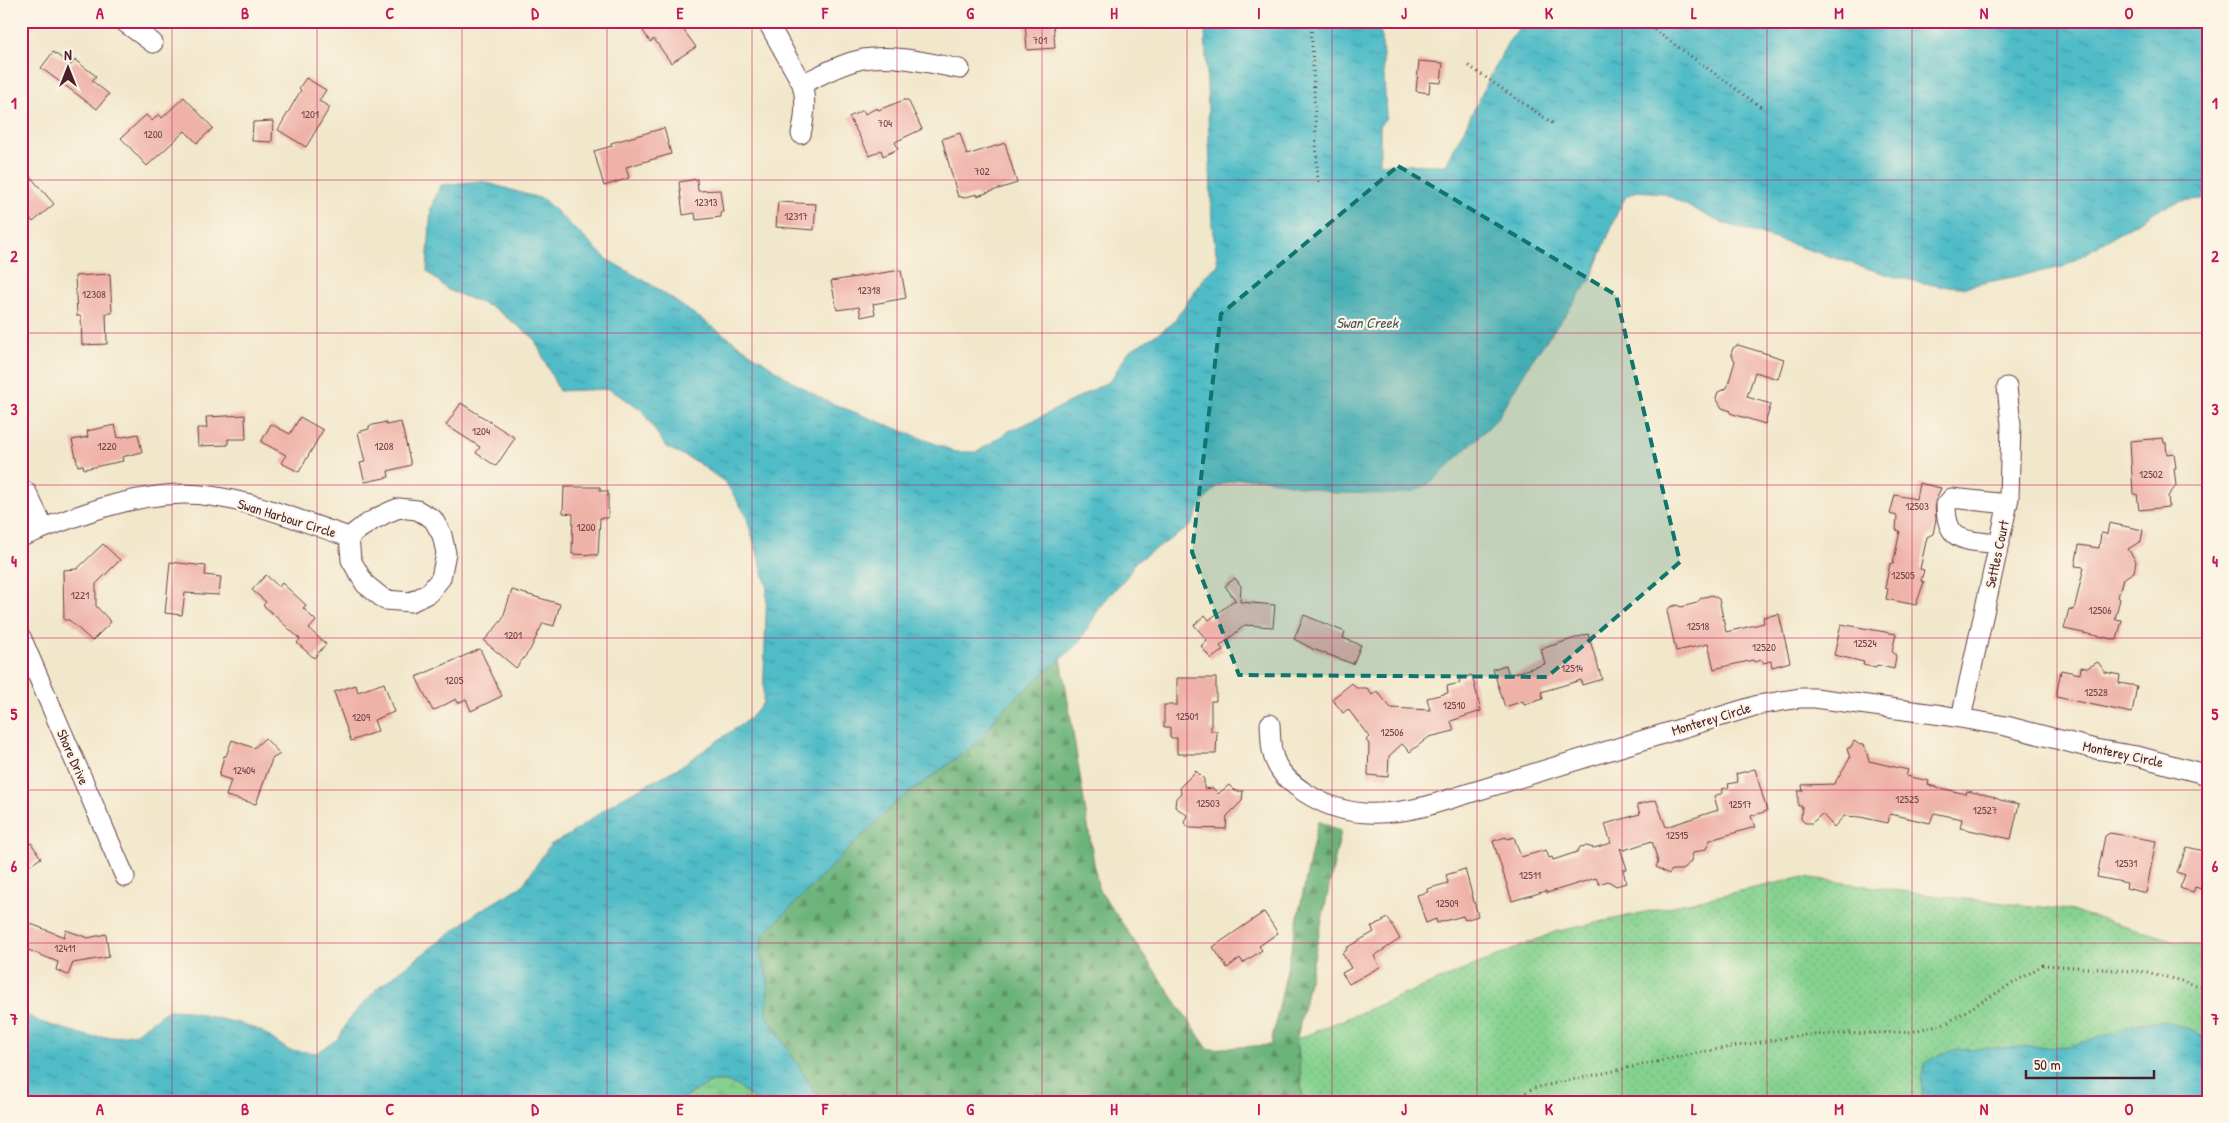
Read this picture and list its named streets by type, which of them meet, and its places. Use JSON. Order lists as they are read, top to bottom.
{
  "streets": {
    "street": [
      "Swan Harbour Circle",
      "Settles Court",
      "Monterey Circle",
      "Shore Drive"
    ]
  },
  "crossings": [
    ["Settles Court", "Monterey Circle"]
  ],
  "water": ["Swan Creek"],
  "house_numbers": [
    "701",
    "1201",
    "704",
    "1200",
    "702",
    "12313",
    "12317",
    "12318",
    "12308",
    "1204",
    "1220",
    "1208",
    "12502",
    "12503",
    "1200",
    "12505",
    "1221",
    "12506",
    "12518",
    "1201",
    "12524",
    "12520",
    "12514",
    "1205",
    "12528",
    "12510",
    "12501",
    "1209",
    "12506",
    "12404",
    "12525",
    "12503",
    "12517",
    "12527",
    "12515",
    "12531",
    "12511",
    "12509",
    "12411"
  ],
  "scale_bar": "50 m",
  "north": "top",
  "grid": {
    "columns": [
      "A",
      "B",
      "C",
      "D",
      "E",
      "F",
      "G",
      "H",
      "I",
      "J",
      "K",
      "L",
      "M",
      "N",
      "O"
    ],
    "rows": [
      "1",
      "2",
      "3",
      "4",
      "5",
      "6",
      "7"
    ]
  }
}
